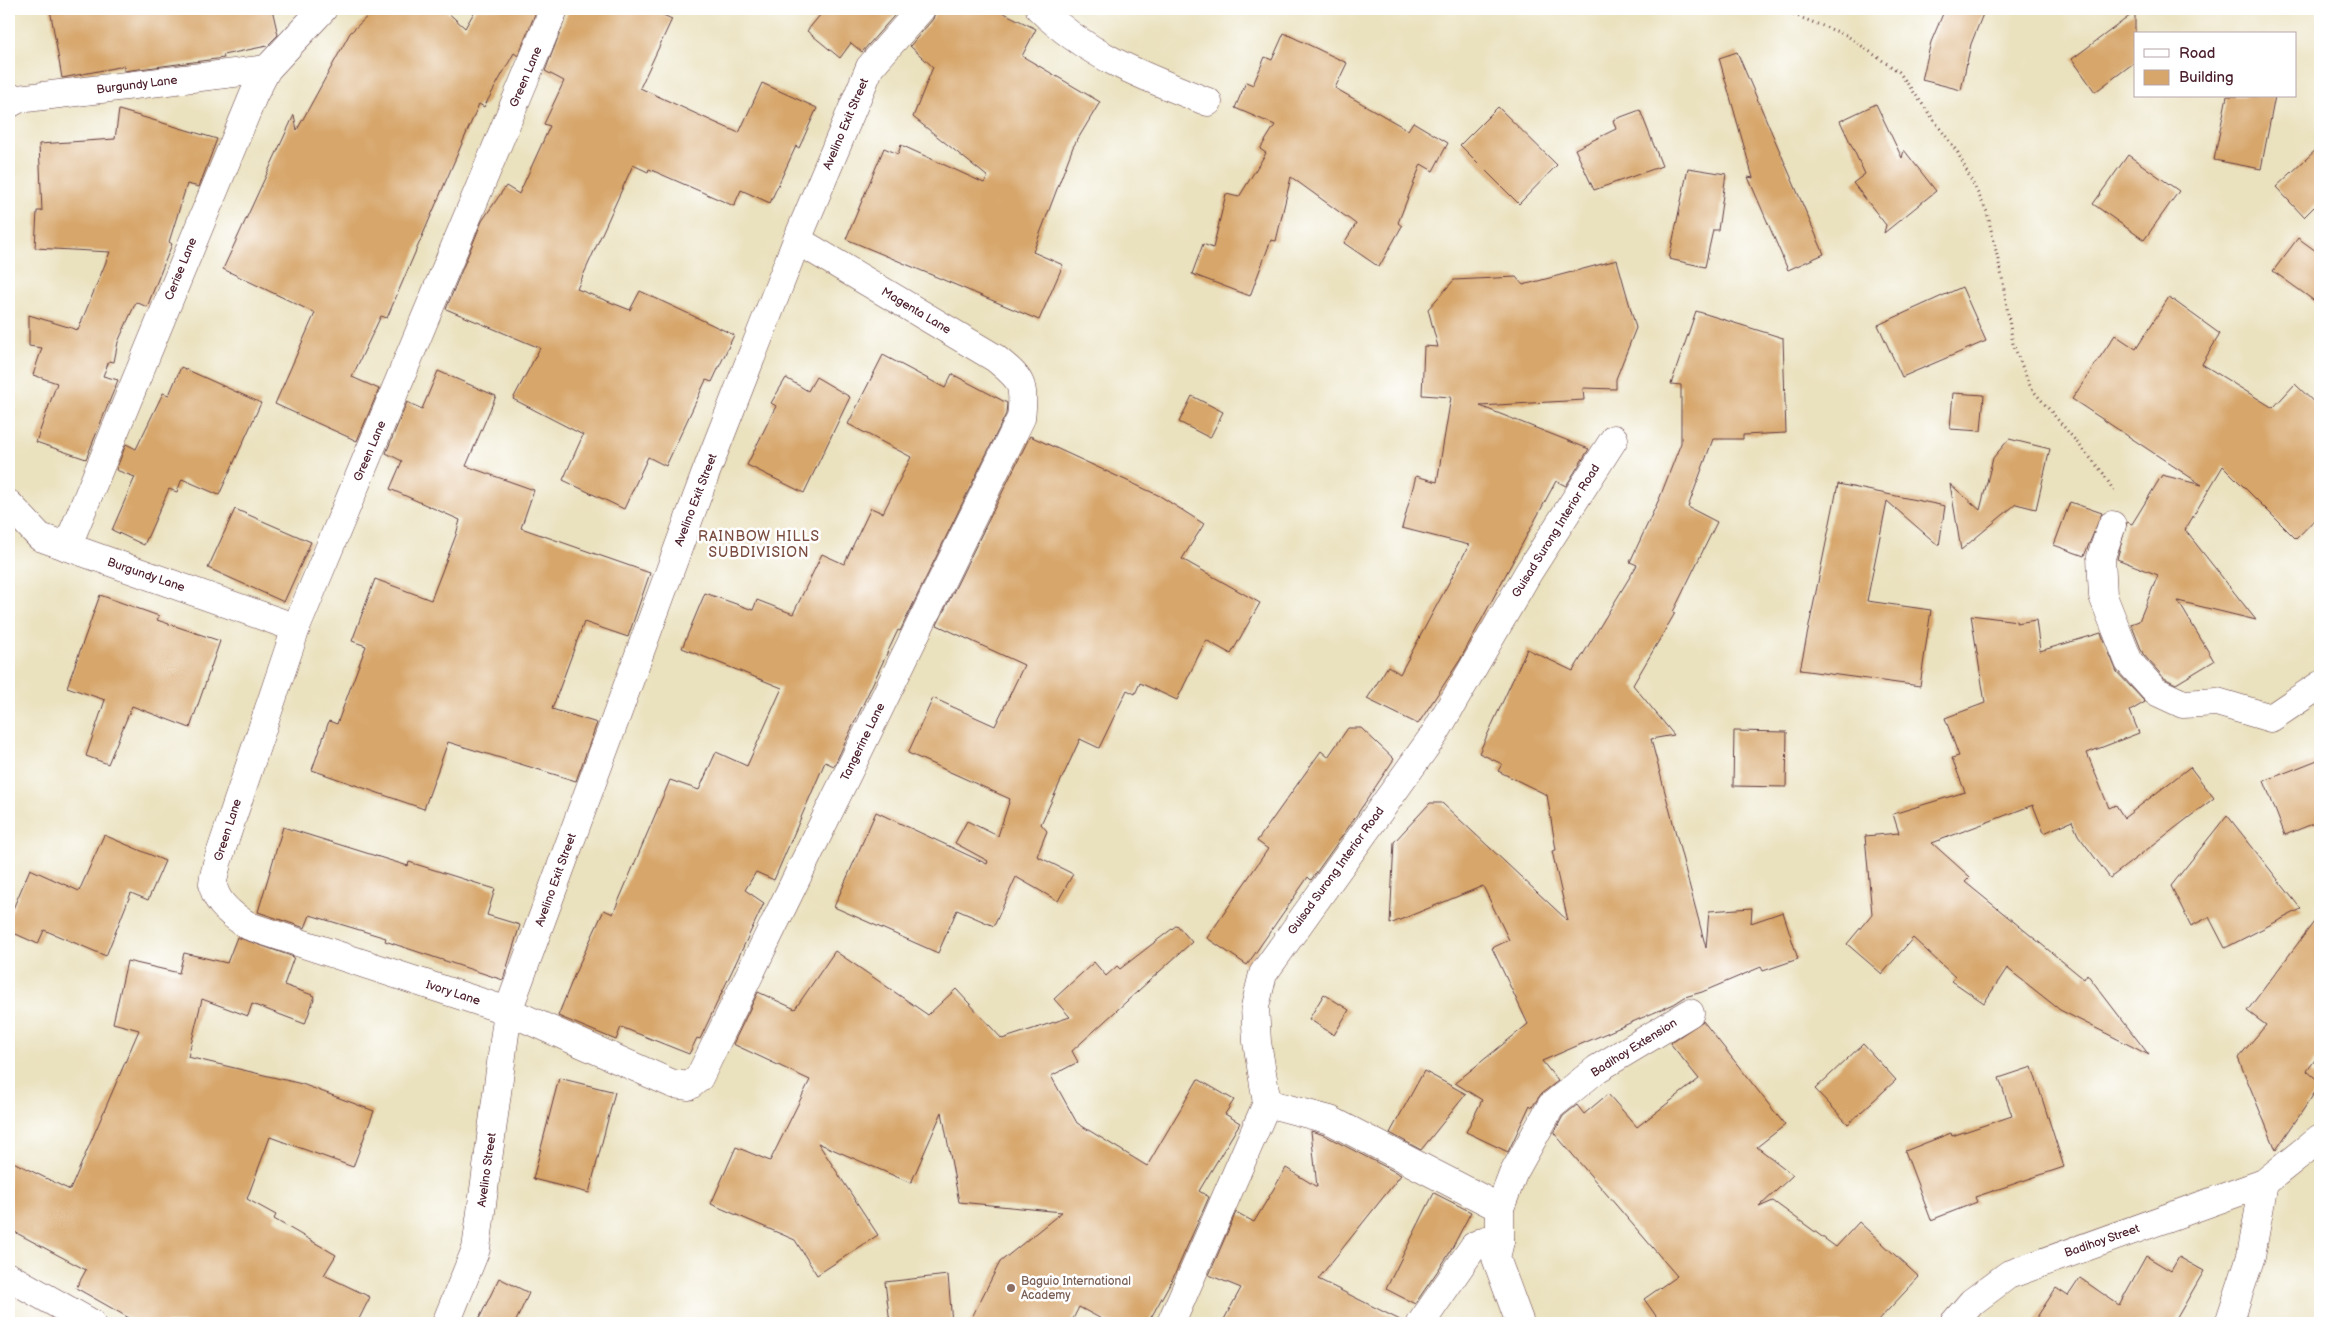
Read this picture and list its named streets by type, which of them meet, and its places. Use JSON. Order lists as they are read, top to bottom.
{
  "streets": {
    "street": [
      "Green Lane",
      "Burgundy Lane",
      "Avelino Exit Street",
      "Cerise Lane",
      "Magenta Lane",
      "Guisad Surong Interior Road",
      "Tangerine Lane",
      "Ivory Lane",
      "Badihoy Extension",
      "Avelino Street",
      "Badihoy Street"
    ]
  },
  "crossings": [
    ["Green Lane", "Burgundy Lane"],
    ["Green Lane", "Ivory Lane"],
    ["Burgundy Lane", "Cerise Lane"],
    ["Avelino Exit Street", "Magenta Lane"],
    ["Avelino Exit Street", "Ivory Lane"],
    ["Avelino Exit Street", "Avelino Street"],
    ["Magenta Lane", "Tangerine Lane"],
    ["Tangerine Lane", "Ivory Lane"],
    ["Ivory Lane", "Avelino Street"]
  ],
  "districts": ["RAINBOW HILLS SUBDIVISION"],
  "places": ["Baguio International Academy"],
  "legend": ["Road", "Building"]
}
